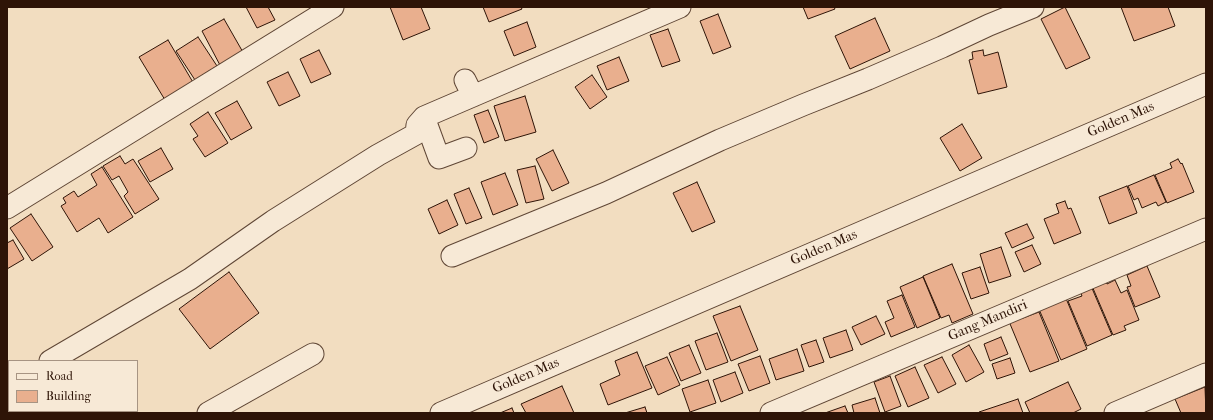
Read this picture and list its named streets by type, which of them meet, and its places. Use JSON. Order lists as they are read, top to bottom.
{
  "streets": {
    "street": ["Golden Mas", "Gang Mandiri"]
  },
  "legend": ["Road", "Building"]
}
